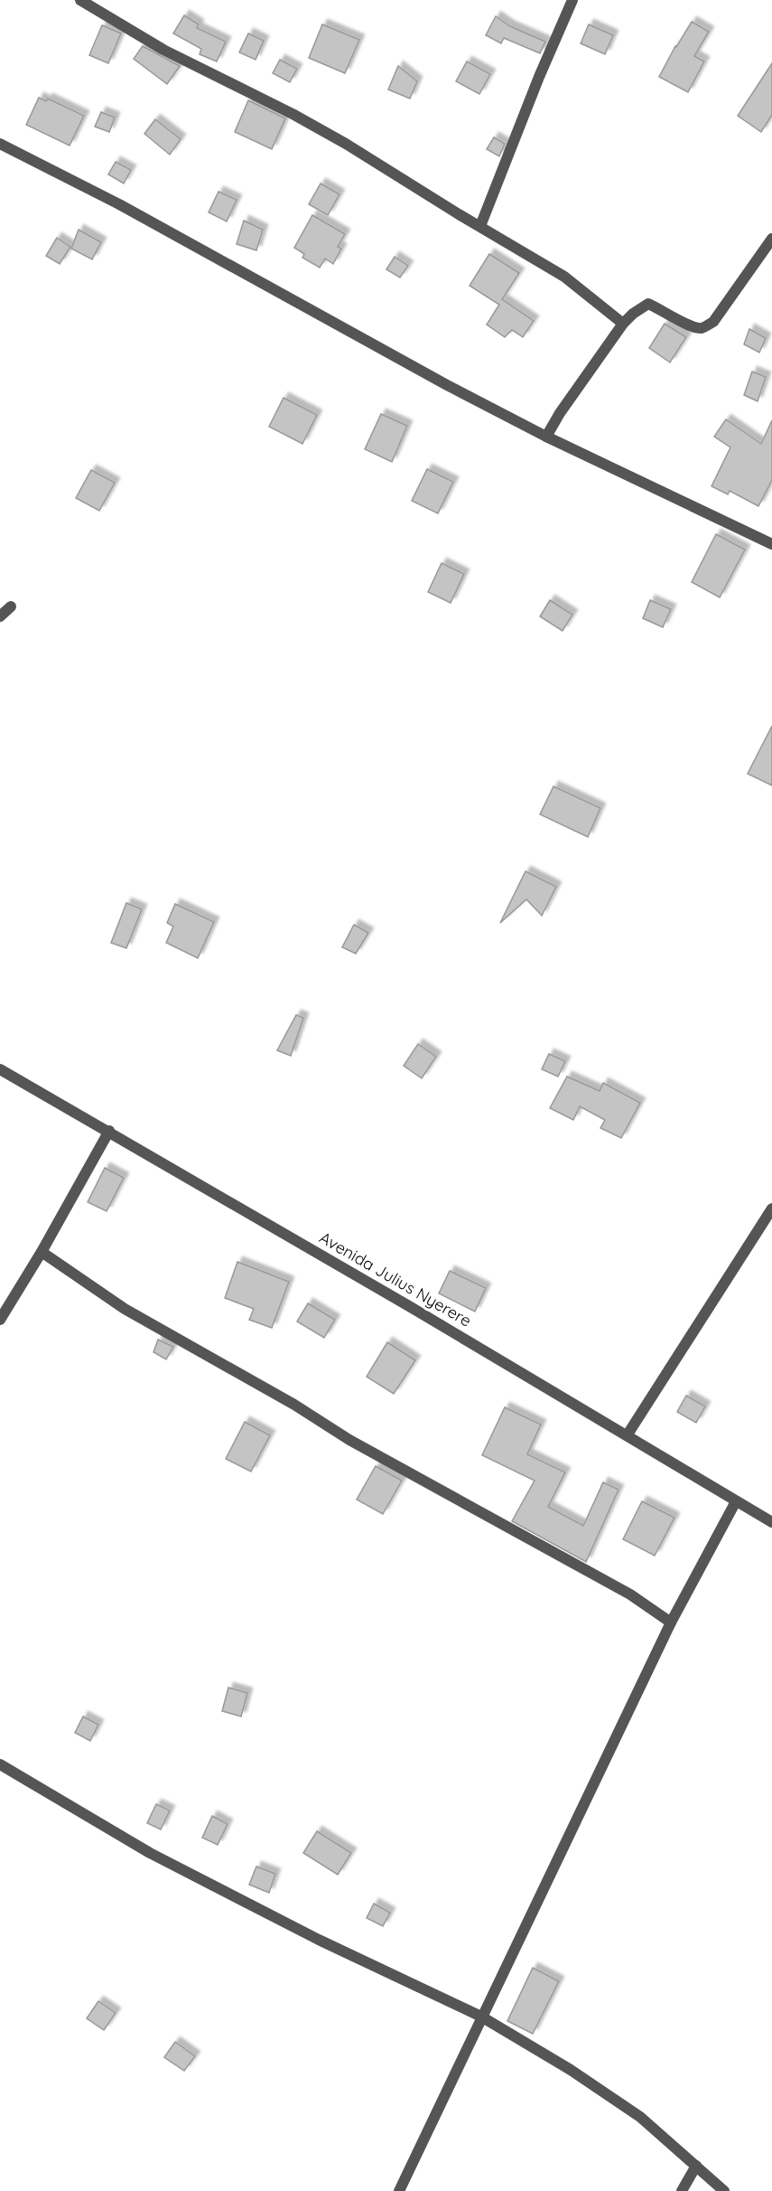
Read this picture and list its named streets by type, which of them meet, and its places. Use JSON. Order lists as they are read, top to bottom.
{
  "streets": {
    "street": ["Avenida Julius Nyerere"]
  }
}
